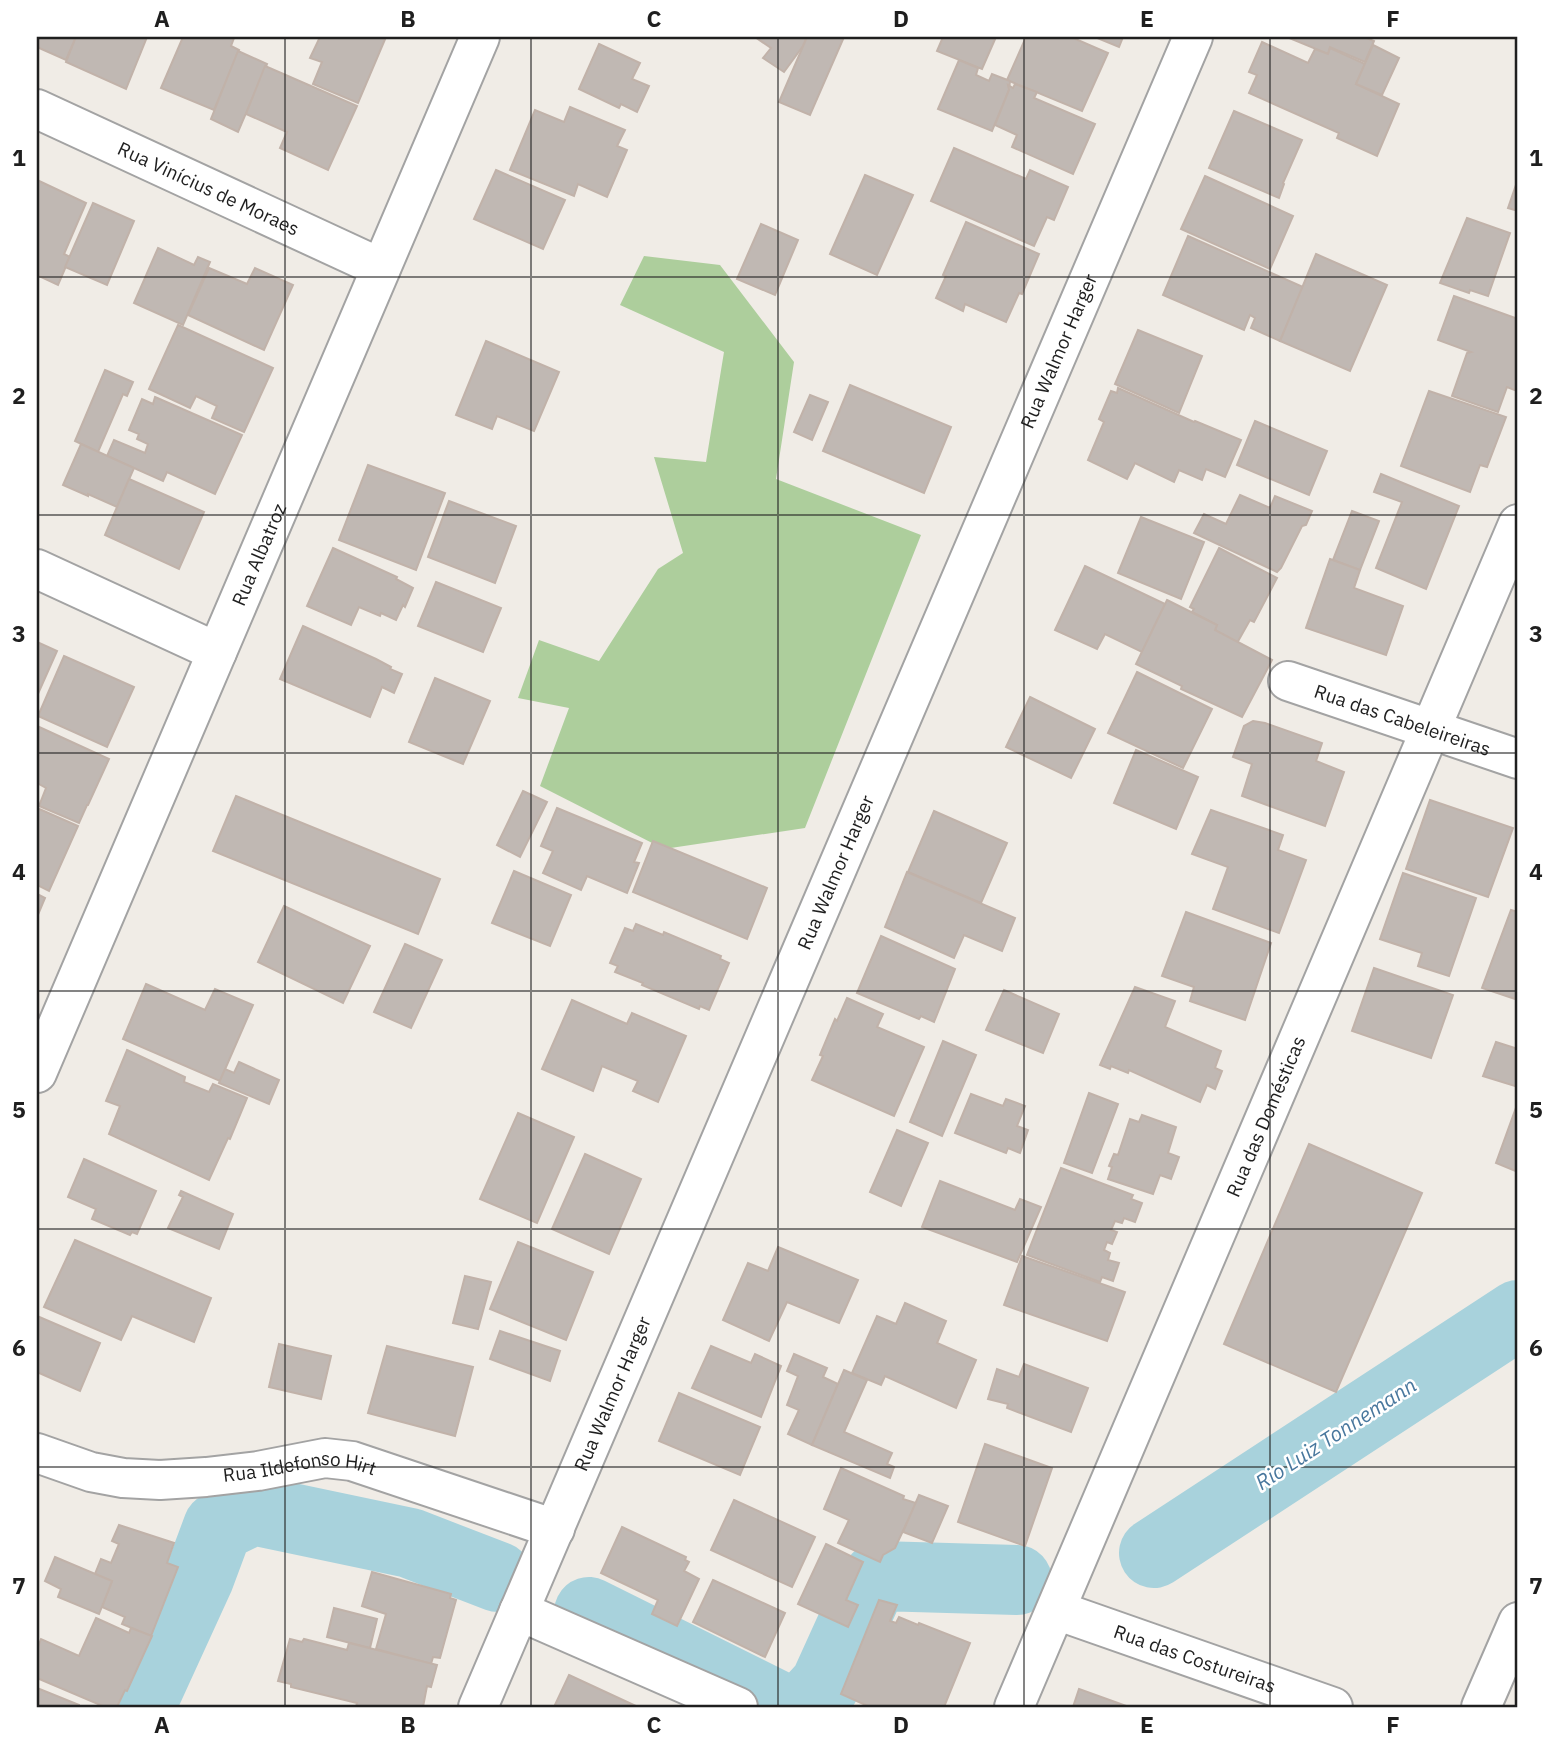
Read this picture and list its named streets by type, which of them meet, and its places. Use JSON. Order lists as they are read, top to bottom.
{
  "streets": {
    "street": [
      "Rua Vinícius de Moraes",
      "Rua Walmor Harger",
      "Rua Albatroz",
      "Rua das Cabeleireiras",
      "Rua das Domésticas",
      "Rua Ildefonso Hirt",
      "Rua das Costureiras"
    ]
  },
  "crossings": [
    ["Rua Vinícius de Moraes", "Rua Albatroz"],
    ["Rua Walmor Harger", "Rua Ildefonso Hirt"],
    ["Rua das Cabeleireiras", "Rua das Domésticas"],
    ["Rua das Domésticas", "Rua das Costureiras"]
  ],
  "water": ["Rio Luiz Tonnemann"],
  "grid": {
    "columns": [
      "A",
      "B",
      "C",
      "D",
      "E",
      "F"
    ],
    "rows": [
      "1",
      "2",
      "3",
      "4",
      "5",
      "6",
      "7"
    ]
  }
}
